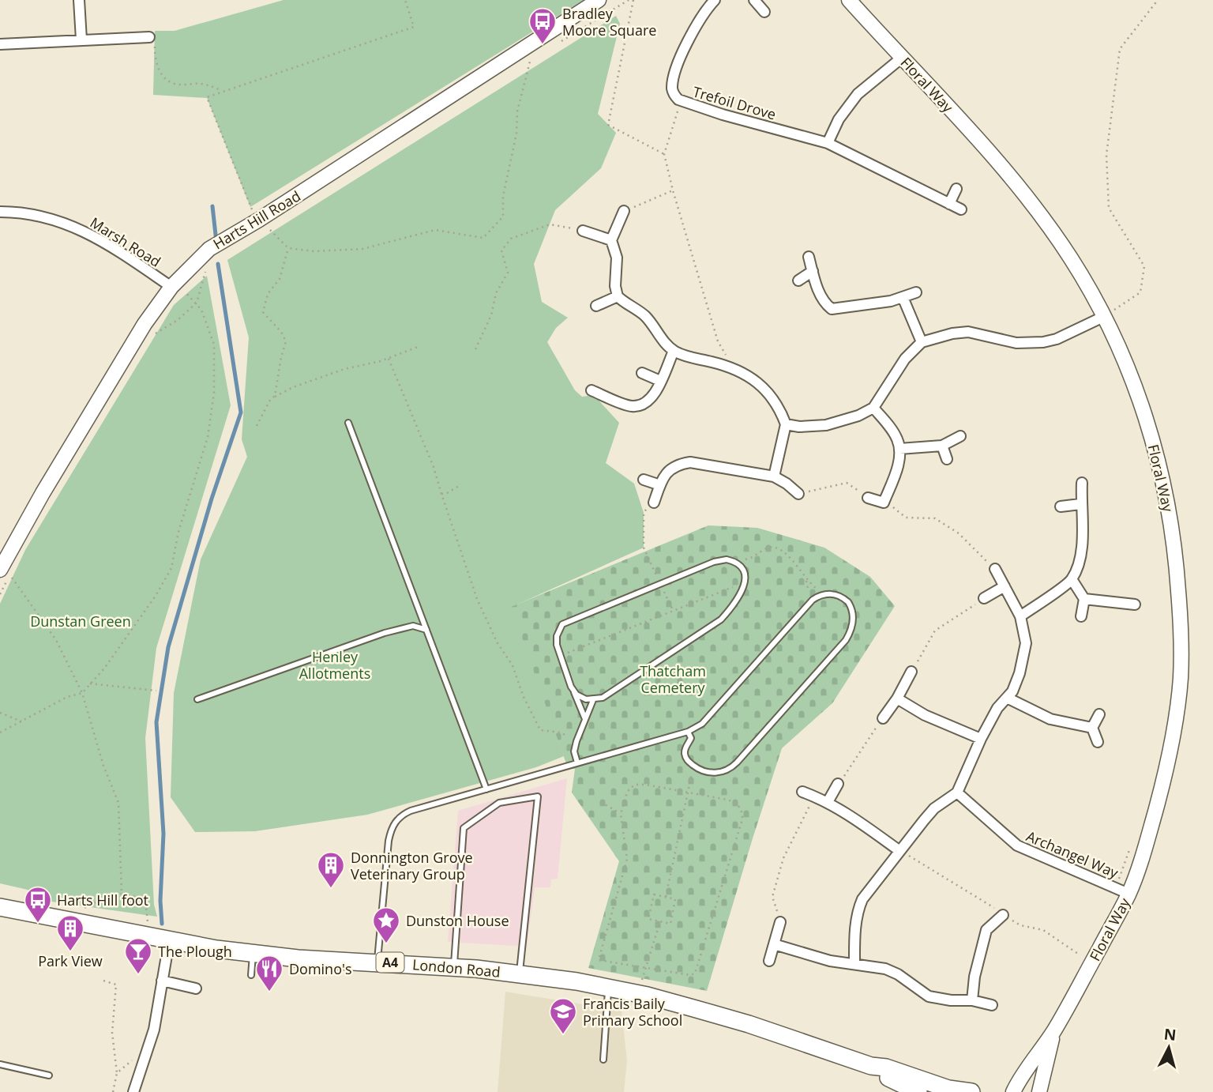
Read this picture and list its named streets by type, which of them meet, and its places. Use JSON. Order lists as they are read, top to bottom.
{
  "streets": {
    "main road": ["A4", "London Road"],
    "street": [
      "Floral Way",
      "Trefoil Drove",
      "Harts Hill Road",
      "Marsh Road",
      "Archangel Way"
    ]
  },
  "crossings": [
    ["Floral Way", "Archangel Way"],
    ["Harts Hill Road", "Marsh Road"]
  ],
  "parks": ["Dunstan Green", "Henley Allotments", "Thatcham Cemetery"],
  "places": {
    "bus stop": ["Bradley Moore Square", "Harts Hill foot"],
    "building": ["Donnington Grove Veterinary Group", "Park View"],
    "place": ["Dunston House"],
    "bar": ["The Plough"],
    "restaurant": ["Domino's"],
    "school or university": ["Francis Baily Primary School"]
  },
  "north": "top"
}
